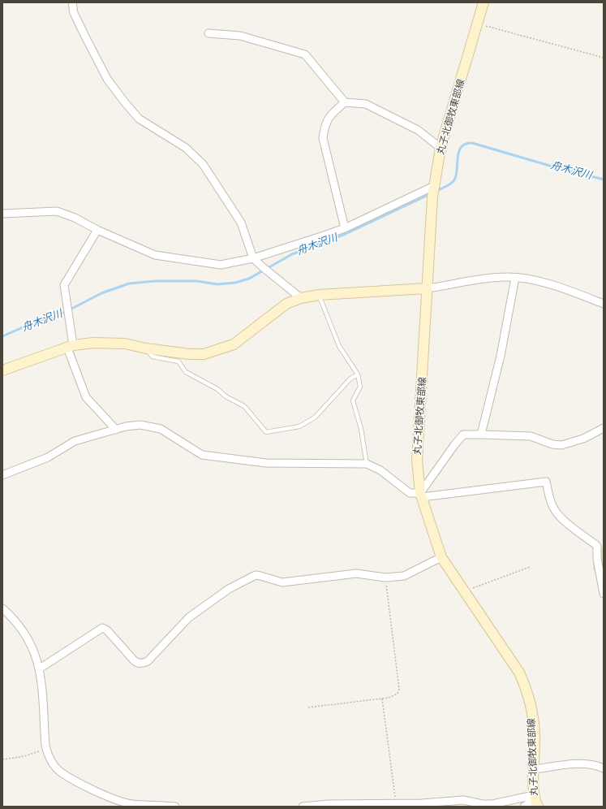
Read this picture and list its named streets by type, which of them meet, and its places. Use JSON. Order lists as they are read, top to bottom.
{
  "streets": {
    "main road": ["丸子北御牧東部線"]
  },
  "water": ["舟木沢川"]
}
